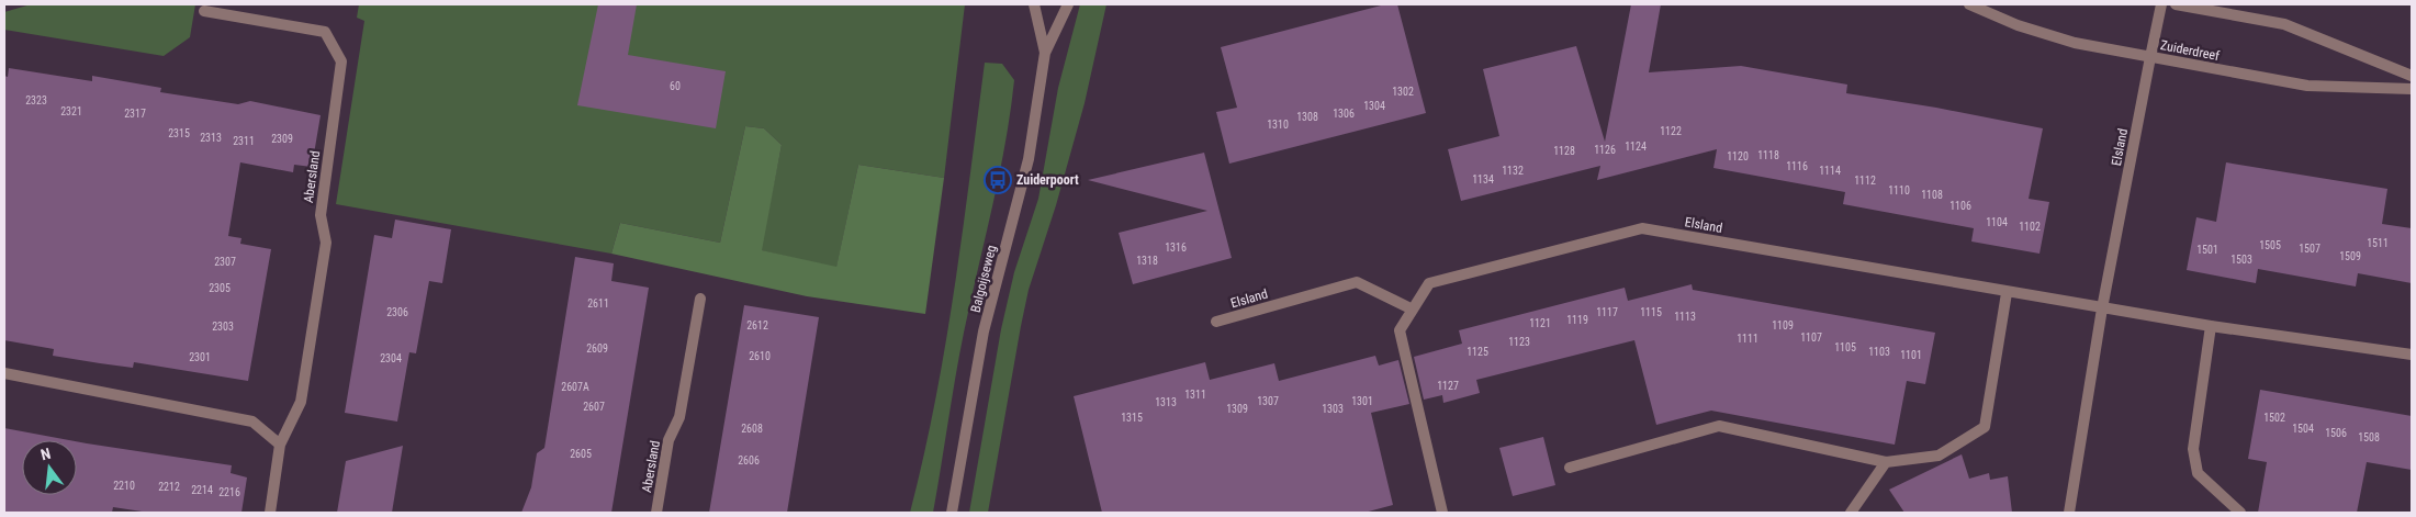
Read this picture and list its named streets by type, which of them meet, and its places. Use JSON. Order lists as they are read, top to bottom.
{
  "streets": {
    "street": [
      "Zuiderdreef",
      "Elsland",
      "Abersland",
      "Balgoijseweg"
    ]
  },
  "crossings": [
    ["Zuiderdreef", "Elsland"]
  ],
  "places": {
    "bus stop": ["Zuiderpoort"]
  },
  "house_numbers": [
    "60",
    "1302",
    "2323",
    "1304",
    "2321",
    "2317",
    "1306",
    "1308",
    "1310",
    "1122",
    "2315",
    "2313",
    "2309",
    "2311",
    "1124",
    "1126",
    "1128",
    "1118",
    "1120",
    "1116",
    "1132",
    "1114",
    "1134",
    "1112",
    "1110",
    "1108",
    "1106",
    "1104",
    "1102",
    "1511",
    "1505",
    "1316",
    "1507",
    "1501",
    "1509",
    "1503",
    "1318",
    "2307",
    "2305",
    "2611",
    "2306",
    "1117",
    "1115",
    "1113",
    "1119",
    "1121",
    "2612",
    "1109",
    "2303",
    "1107",
    "1111",
    "1123",
    "1105",
    "2609",
    "1125",
    "1103",
    "1101",
    "2610",
    "2301",
    "2304",
    "1127",
    "2607A",
    "1311",
    "1307",
    "1301",
    "1313",
    "2607",
    "1309",
    "1303",
    "1315",
    "1502",
    "2608",
    "1504",
    "1506",
    "1508",
    "2605",
    "2606",
    "2210",
    "2212",
    "2214",
    "2216"
  ],
  "north": "top"
}
